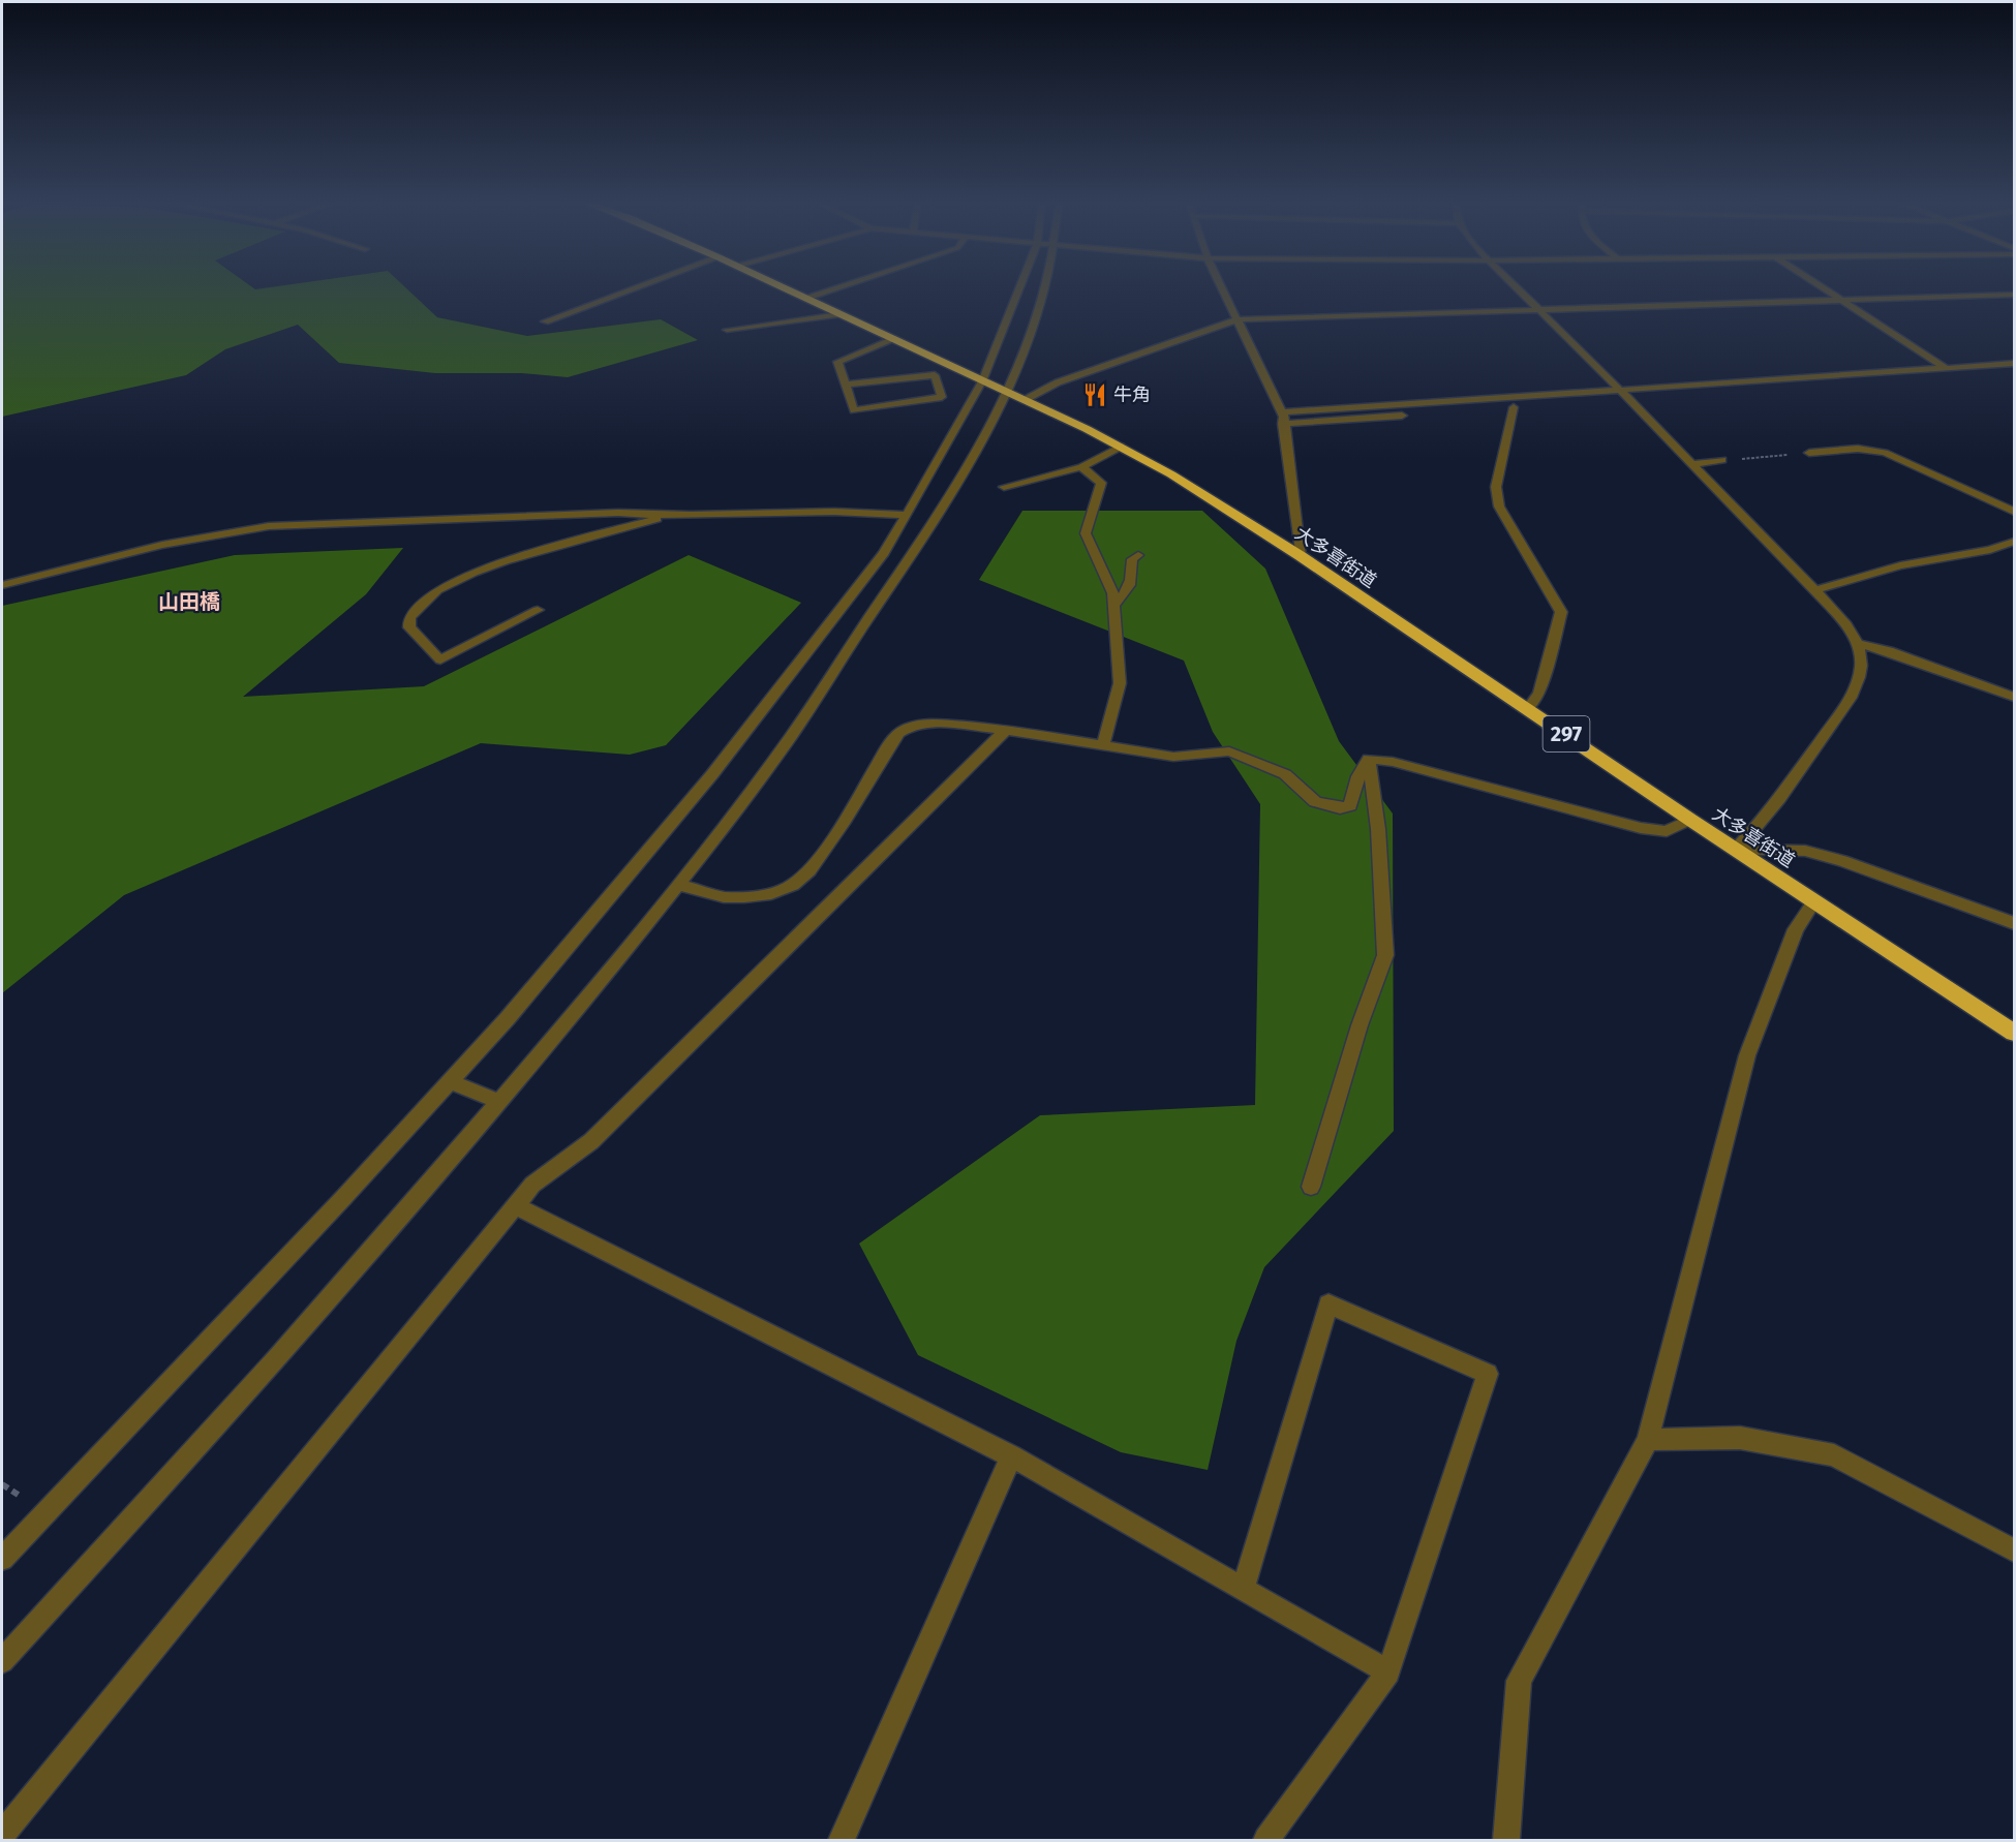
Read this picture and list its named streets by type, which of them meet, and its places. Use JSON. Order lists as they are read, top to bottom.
{
  "streets": {
    "highway": ["大多喜街道", "297"]
  },
  "districts": ["山田橋"],
  "places": {
    "restaurant": ["牛角"]
  }
}
